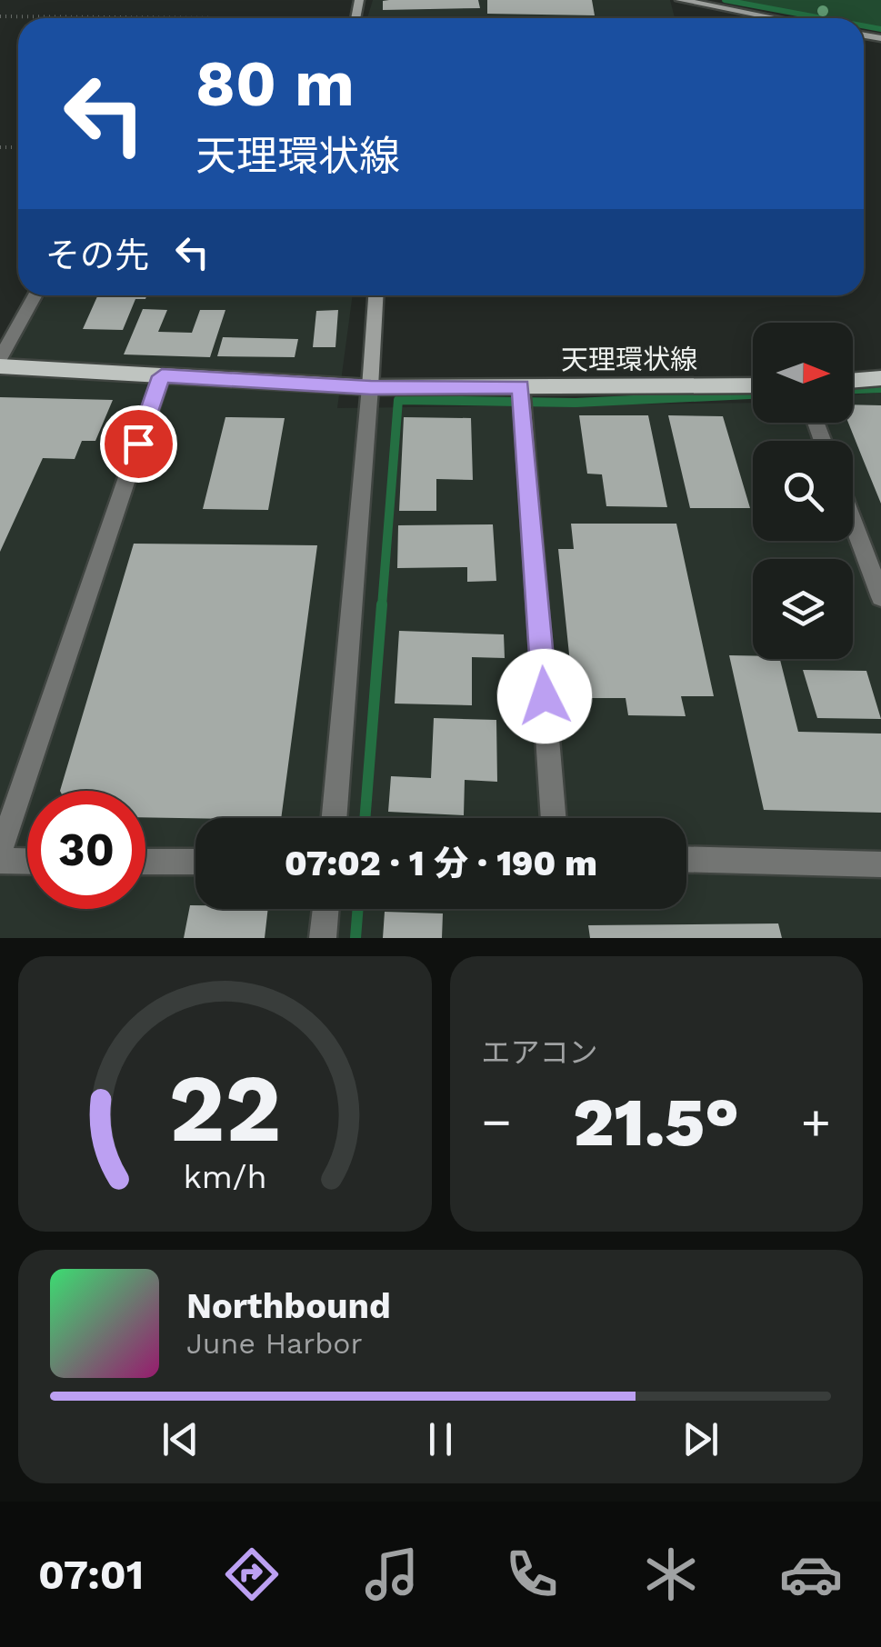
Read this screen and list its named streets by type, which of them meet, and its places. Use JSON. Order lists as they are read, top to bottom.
{
  "streets": {
    "main road": ["天理環状線"]
  },
  "north": "right",
  "page": {
    "turn": ["80 m", "天理環状線"],
    "then": "その先",
    "limit": "30",
    "trip": "07:02 · 1 分 · 190 m",
    "tile": "エアコン",
    "heat": ["−", "21.5°", "+"],
    "song": ["Northbound", "June Harbor"],
    "tabs": "07:01",
    "gauge": ["22", "km/h"]
  }
}
